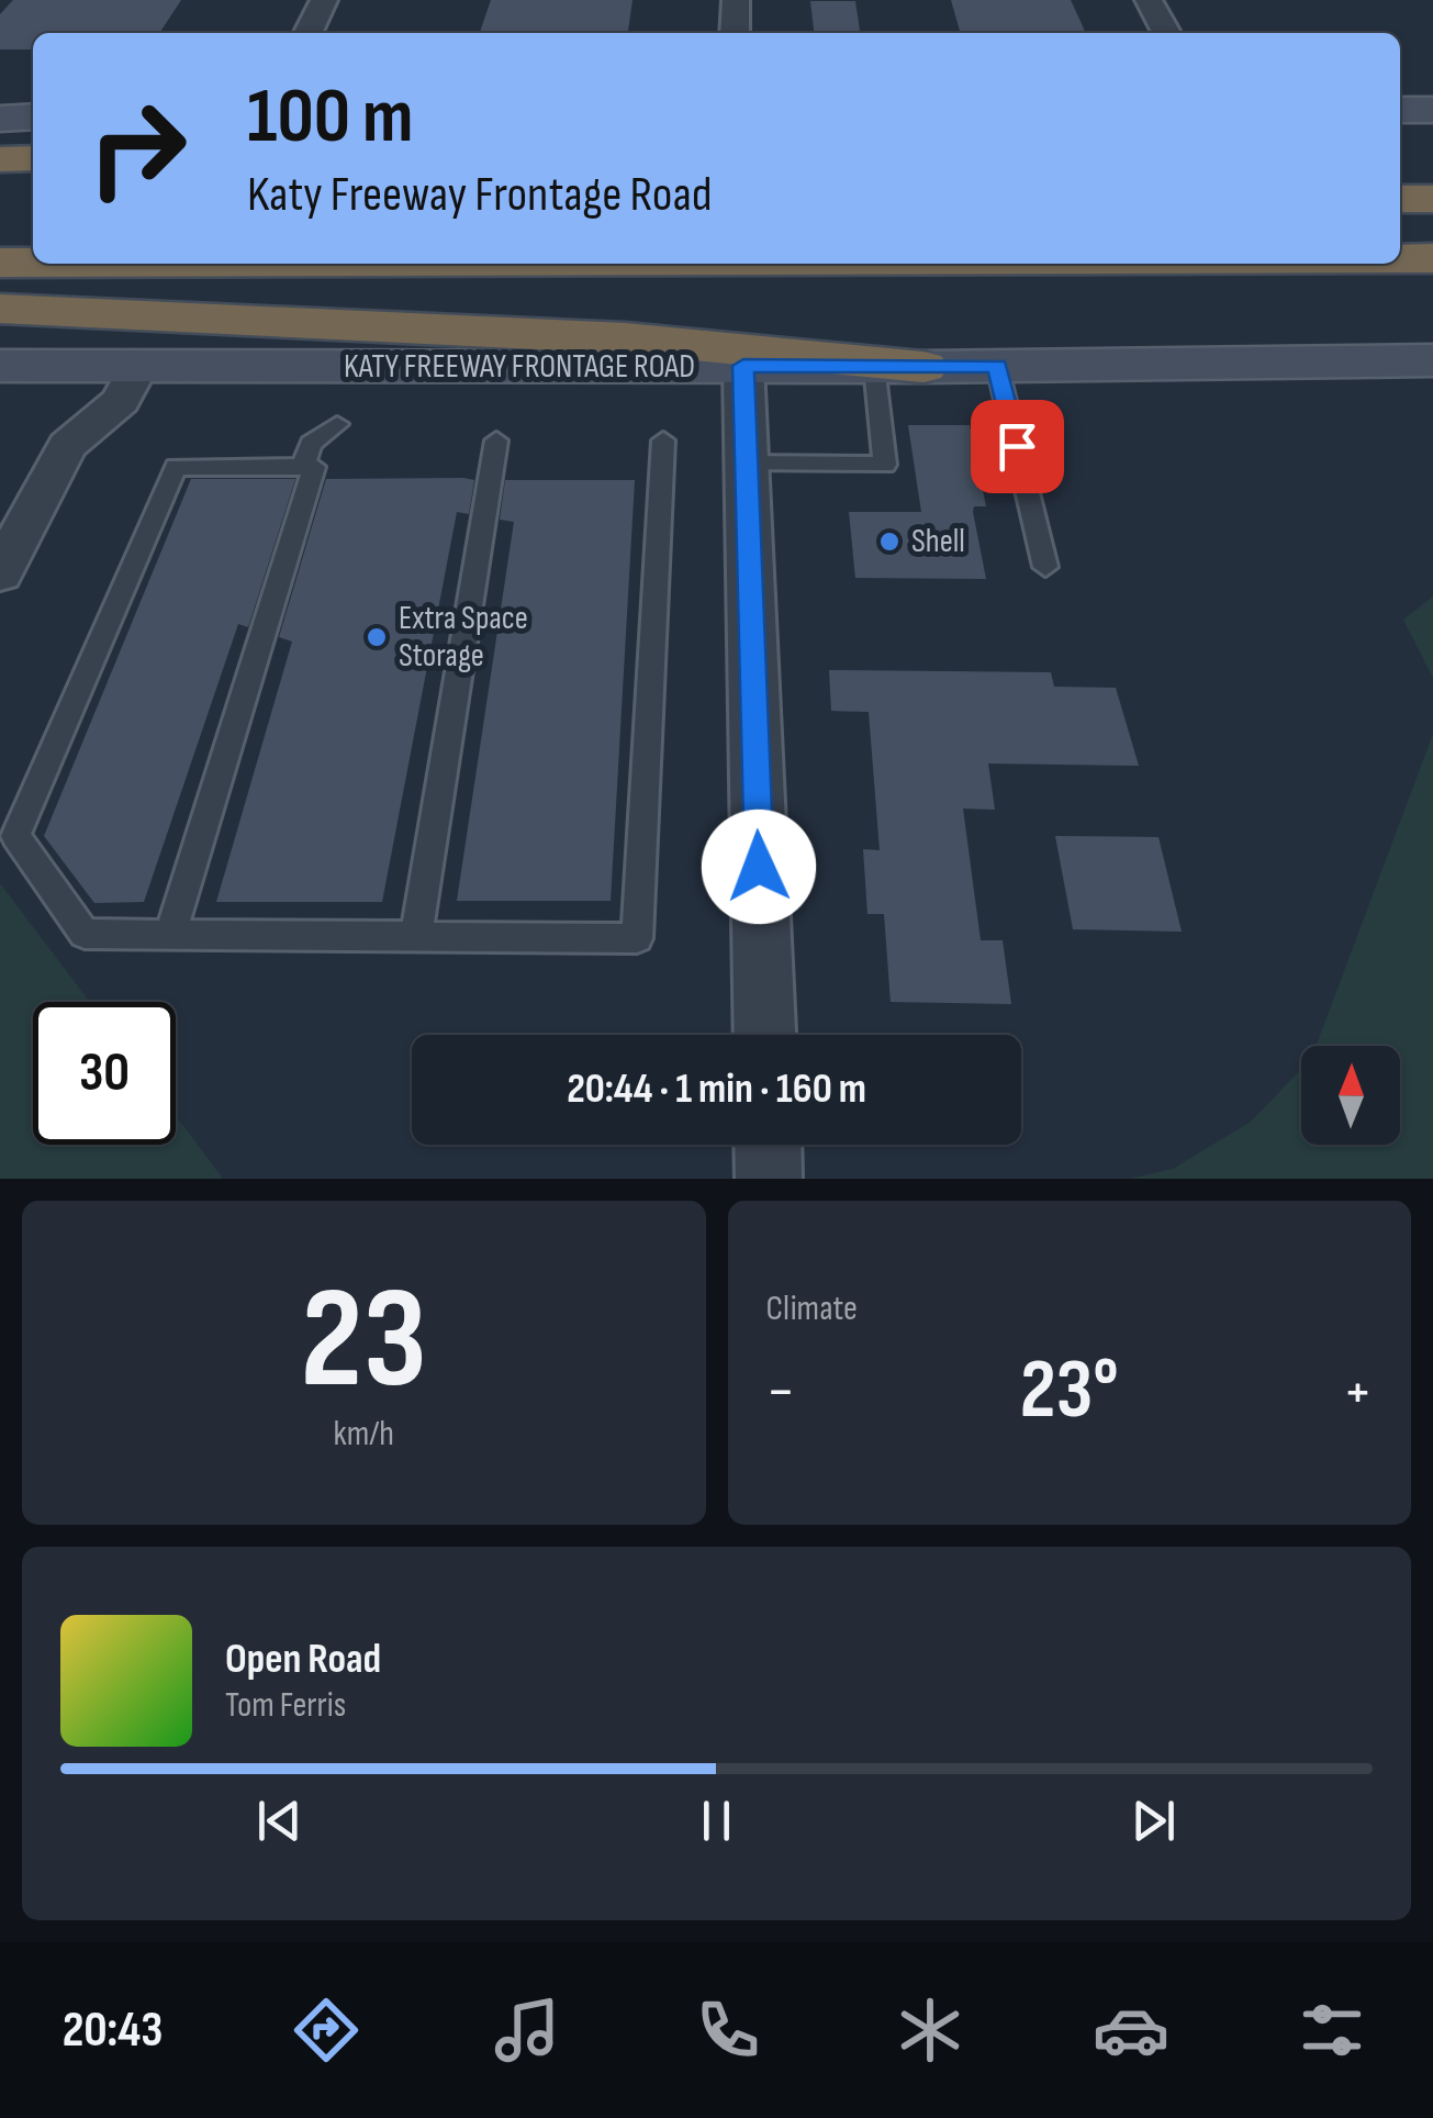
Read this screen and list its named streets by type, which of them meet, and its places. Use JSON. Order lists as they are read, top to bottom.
{
  "streets": {
    "main road": ["KATY FREEWAY FRONTAGE ROAD"]
  },
  "places": ["Shell", "Extra Space Storage"],
  "north": "top",
  "page": {
    "turn": ["100 m", "Katy Freeway Frontage Road"],
    "limit": "30",
    "trip": "20:44 · 1 min · 160 m",
    "tile": [
      ["23", "km/h"],
      "Climate"
    ],
    "heat": ["−", "23°", "+"],
    "song": ["Open Road", "Tom Ferris"],
    "tabs": "20:43"
  }
}
